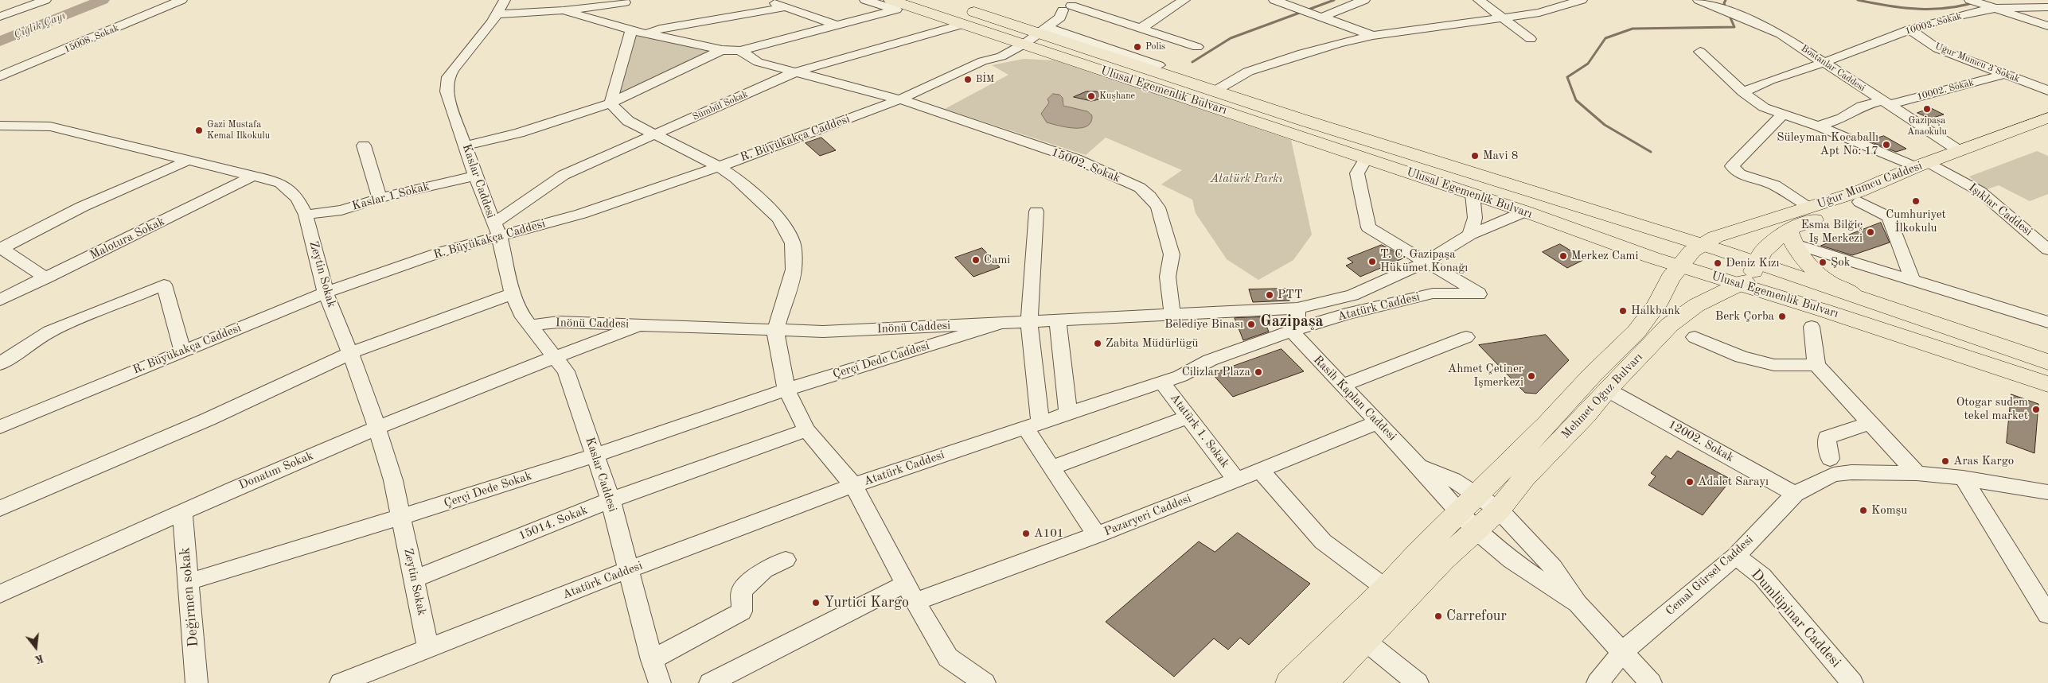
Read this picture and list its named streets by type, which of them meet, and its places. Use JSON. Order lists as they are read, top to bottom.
{
  "streets": {
    "main road": ["Ulusal Egemenlik Bulvarı", "Uğur Mumcu Caddesi", "Mehmet Oğuz Bulvarı"],
    "street": [
      "10003. Sokak",
      "15008. Sokak",
      "Uğur Mumcu 3 Sokak",
      "Bostanlar Caddesi",
      "10002. Sokak",
      "Sümbül Sokak",
      "R. Büyükakça Caddesi",
      "15002. Sokak",
      "Kaslar Caddesi",
      "Kaslar 1 Sokak",
      "Işıklar Caddesi",
      "Malotura Sokak",
      "Zeytin Sokak",
      "Atatürk Caddesi",
      "Inönü Caddesi",
      "Çerçi Dede Caddesi",
      "Rasih Kaplan Caddesi",
      "Atatürk 1. Sokak",
      "12002. Sokak",
      "Donatım Sokak",
      "Çerçi Dede Sokak",
      "Pazaryeri Caddesi",
      "15014. Sokak",
      "Cemal Gürsel Caddesi",
      "Değirmen sokak",
      "Dumlüpinar Caddesi"
    ]
  },
  "crossings": [
    ["10003. Sokak", "Uğur Mumcu 3 Sokak"],
    ["10003. Sokak", "Bostanlar Caddesi"],
    ["10003. Sokak", "Işıklar Caddesi"],
    ["Uğur Mumcu 3 Sokak", "10002. Sokak"],
    ["Bostanlar Caddesi", "10002. Sokak"],
    ["Bostanlar Caddesi", "Uğur Mumcu Caddesi"],
    ["10002. Sokak", "Işıklar Caddesi"],
    ["Ulusal Egemenlik Bulvarı", "Sümbül Sokak"],
    ["Ulusal Egemenlik Bulvarı", "R. Büyükakça Caddesi"],
    ["Ulusal Egemenlik Bulvarı", "Uğur Mumcu Caddesi"],
    ["Ulusal Egemenlik Bulvarı", "Inönü Caddesi"],
    ["Ulusal Egemenlik Bulvarı", "Mehmet Oğuz Bulvarı"],
    ["Sümbül Sokak", "R. Büyükakça Caddesi"],
    ["Sümbül Sokak", "15002. Sokak"],
    ["Sümbül Sokak", "Kaslar Caddesi"],
    ["R. Büyükakça Caddesi", "15002. Sokak"],
    ["R. Büyükakça Caddesi", "Kaslar Caddesi"],
    ["R. Büyükakça Caddesi", "Zeytin Sokak"],
    ["15002. Sokak", "Inönü Caddesi"],
    ["Kaslar Caddesi", "Kaslar 1 Sokak"],
    ["Kaslar Caddesi", "Atatürk Caddesi"],
    ["Kaslar Caddesi", "Inönü Caddesi"],
    ["Kaslar Caddesi", "Donatım Sokak"],
    ["Kaslar Caddesi", "Çerçi Dede Sokak"],
    ["Kaslar Caddesi", "15014. Sokak"],
    ["Uğur Mumcu Caddesi", "Işıklar Caddesi"],
    ["Uğur Mumcu Caddesi", "Mehmet Oğuz Bulvarı"],
    ["Kaslar 1 Sokak", "Zeytin Sokak"],
    ["Malotura Sokak", "Zeytin Sokak"],
    ["Zeytin Sokak", "Atatürk Caddesi"],
    ["Zeytin Sokak", "Donatım Sokak"],
    ["Zeytin Sokak", "Çerçi Dede Sokak"],
    ["Zeytin Sokak", "15014. Sokak"],
    ["Atatürk Caddesi", "Inönü Caddesi"],
    ["Atatürk Caddesi", "Rasih Kaplan Caddesi"],
    ["Atatürk Caddesi", "Atatürk 1. Sokak"],
    ["Inönü Caddesi", "Çerçi Dede Caddesi"],
    ["Inönü Caddesi", "Donatım Sokak"],
    ["Çerçi Dede Caddesi", "Çerçi Dede Sokak"],
    ["Mehmet Oğuz Bulvarı", "Rasih Kaplan Caddesi"],
    ["Mehmet Oğuz Bulvarı", "12002. Sokak"],
    ["Rasih Kaplan Caddesi", "Pazaryeri Caddesi"],
    ["Rasih Kaplan Caddesi", "Cemal Gürsel Caddesi"],
    ["Atatürk 1. Sokak", "Pazaryeri Caddesi"],
    ["12002. Sokak", "Cemal Gürsel Caddesi"],
    ["Donatım Sokak", "Değirmen sokak"],
    ["Çerçi Dede Sokak", "Değirmen sokak"],
    ["Cemal Gürsel Caddesi", "Dumlüpinar Caddesi"]
  ],
  "districts": ["Gazipaşa"],
  "water": ["Çığlık Çayı"],
  "parks": ["Atatürk Parkı"],
  "places": [
    "Polis",
    "BİM",
    "Kuşhane",
    "Gazipaşa Anaokulu",
    "Gazi Mustafa Kemal Ilkokulu",
    "Süleyman Kocaballı Apt No: 17",
    "Mavi 8",
    "Cumhuriyet İlkokulu",
    "Esma Bilğiç Iş Merkezi",
    "Merkez Cami",
    "Cami",
    "T. C. Gazipaşa Hükümet Konağı",
    "Şok",
    "Deniz Kızı",
    "PTT",
    "Halkbank",
    "Berk Çorba",
    "Belediye Binası",
    "Zabita Müdürlügü",
    "Cilizlar Plaza",
    "Ahmet Çetiner Işmerkezi",
    "Otogar sudem tekel market",
    "Aras Kargo",
    "Adalet Sarayı",
    "Komşu",
    "A101",
    "Yurtici Kargo",
    "Carrefour"
  ],
  "north": "bottom"
}
